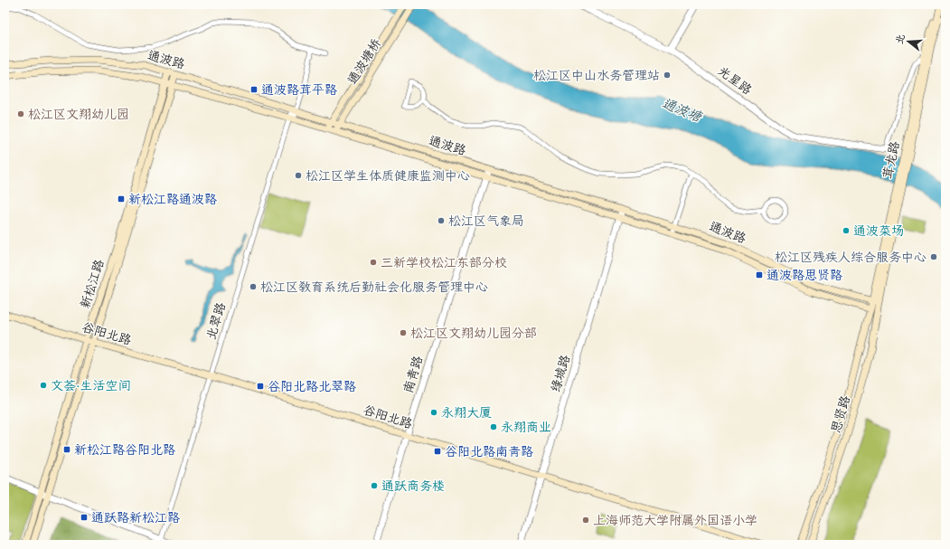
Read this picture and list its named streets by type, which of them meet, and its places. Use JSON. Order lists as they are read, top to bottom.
{
  "streets": {
    "main road": [
      "通波路",
      "通波塘桥",
      "茸龙路",
      "新松江路",
      "谷阳北路",
      "思贤路"
    ],
    "street": [
      "光星路",
      "北翠路",
      "绿城路",
      "南青路"
    ]
  },
  "crossings": [
    ["通波路", "通波塘桥"],
    ["通波路", "茸龙路"],
    ["通波路", "新松江路"],
    ["通波路", "北翠路"],
    ["通波路", "绿城路"],
    ["通波路", "南青路"],
    ["通波路", "思贤路"],
    ["茸龙路", "思贤路"],
    ["新松江路", "谷阳北路"],
    ["北翠路", "谷阳北路"],
    ["谷阳北路", "绿城路"],
    ["谷阳北路", "南青路"]
  ],
  "water": ["通波塘"],
  "places": {
    "other": [
      "松江区中山水务管理站",
      "松江区文翔幼儿园",
      "松江区学生体质健康监测中心",
      "松江区气象局",
      "通波菜场",
      "松江区残疾人综合服务中心",
      "三新学校松江东部分校",
      "松江区教育系统后勤社会化服务管理中心",
      "松江区文翔幼儿园分部",
      "文荟·生活空间",
      "永翔大厦",
      "永翔商业",
      "通跃商务楼",
      "上海师范大学附属外国语小学"
    ],
    "transit": [
      "通波路茸平路",
      "新松江路通波路",
      "通波路思贤路",
      "谷阳北路北翠路",
      "新松江路谷阳北路",
      "谷阳北路南青路",
      "通跃路新松江路"
    ]
  },
  "north": "left"
}
